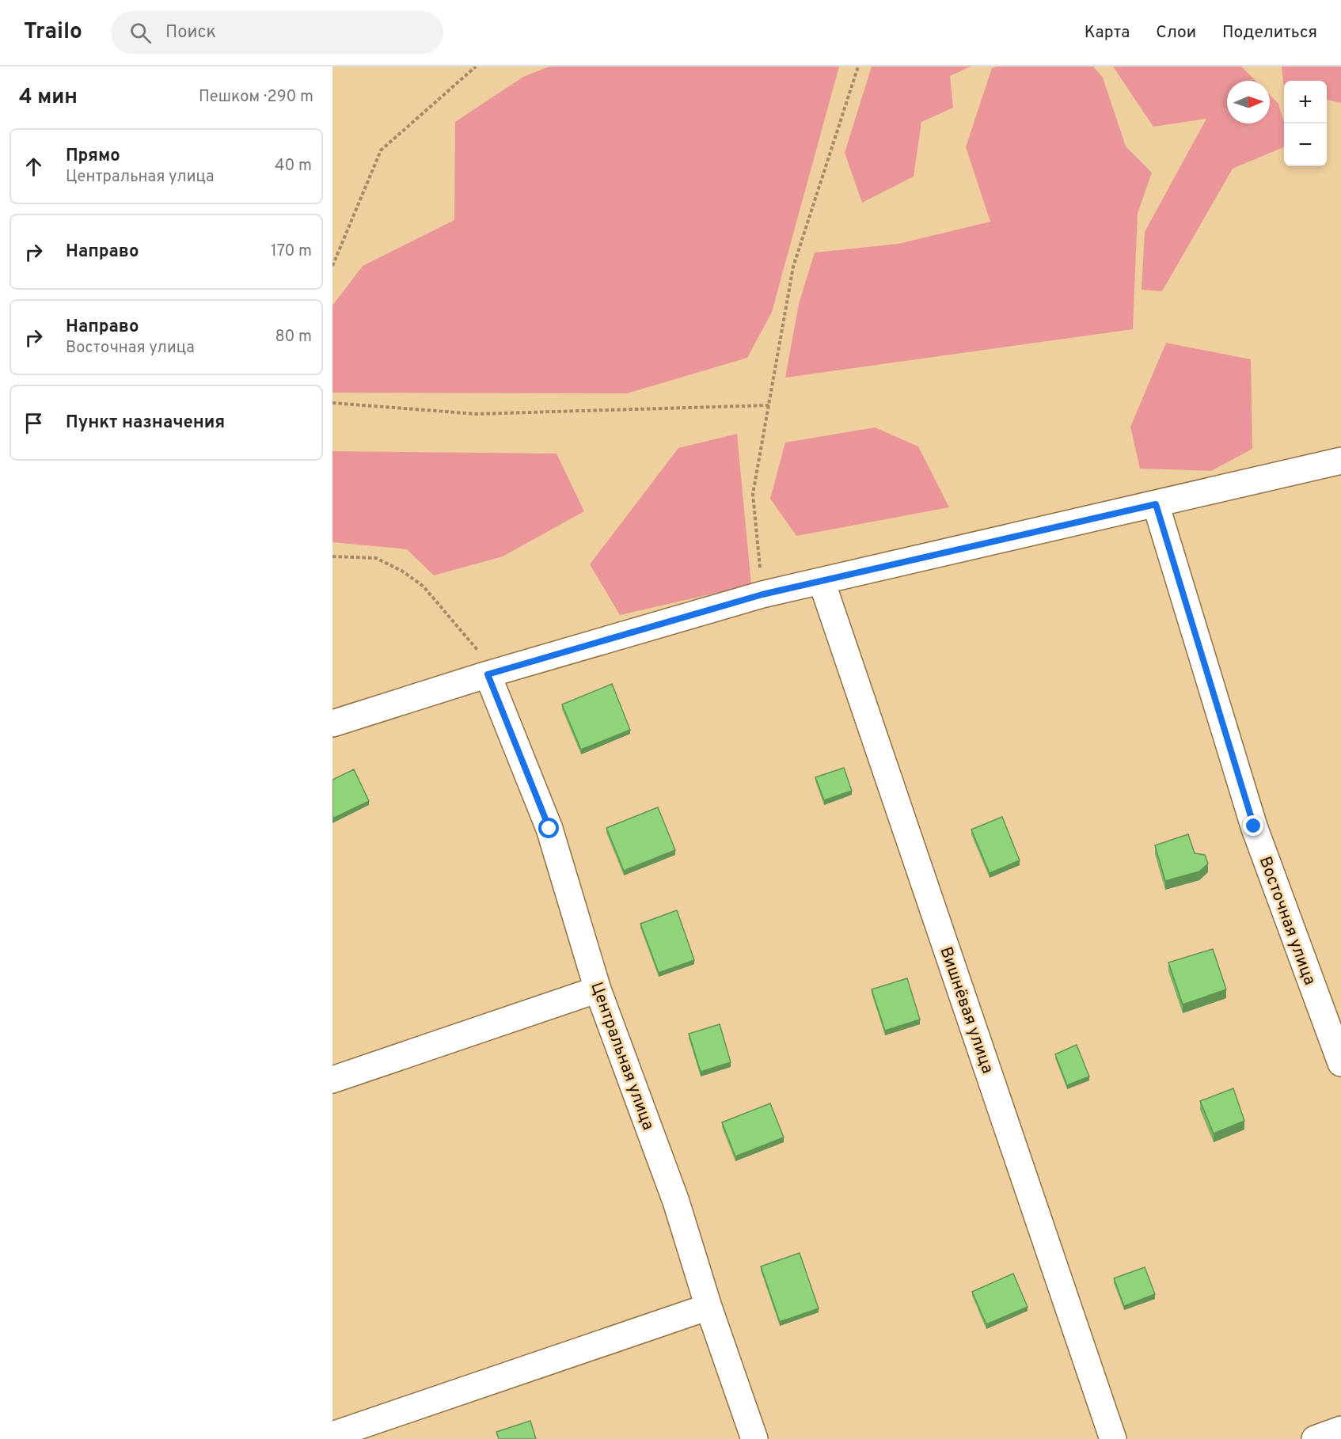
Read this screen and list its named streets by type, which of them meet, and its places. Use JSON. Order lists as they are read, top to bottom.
{
  "streets": {
    "street": ["Восточная улица", "Вишнёвая улица", "Центральная улица"]
  },
  "north": "right",
  "page": {
    "header": "Trailo",
    "search": "Поиск",
    "nav": ["Карта", "Слои", "Поделиться"],
    "heading": ["4 мин", "Пешком · 290 m"],
    "map_buttons": ["+", "−"],
    "list": [
      ["Прямо", "Центральная улица", "40 m"],
      ["Направо", "170 m"],
      ["Направо", "Восточная улица", "80 m"],
      "Пункт назначения"
    ]
  }
}
